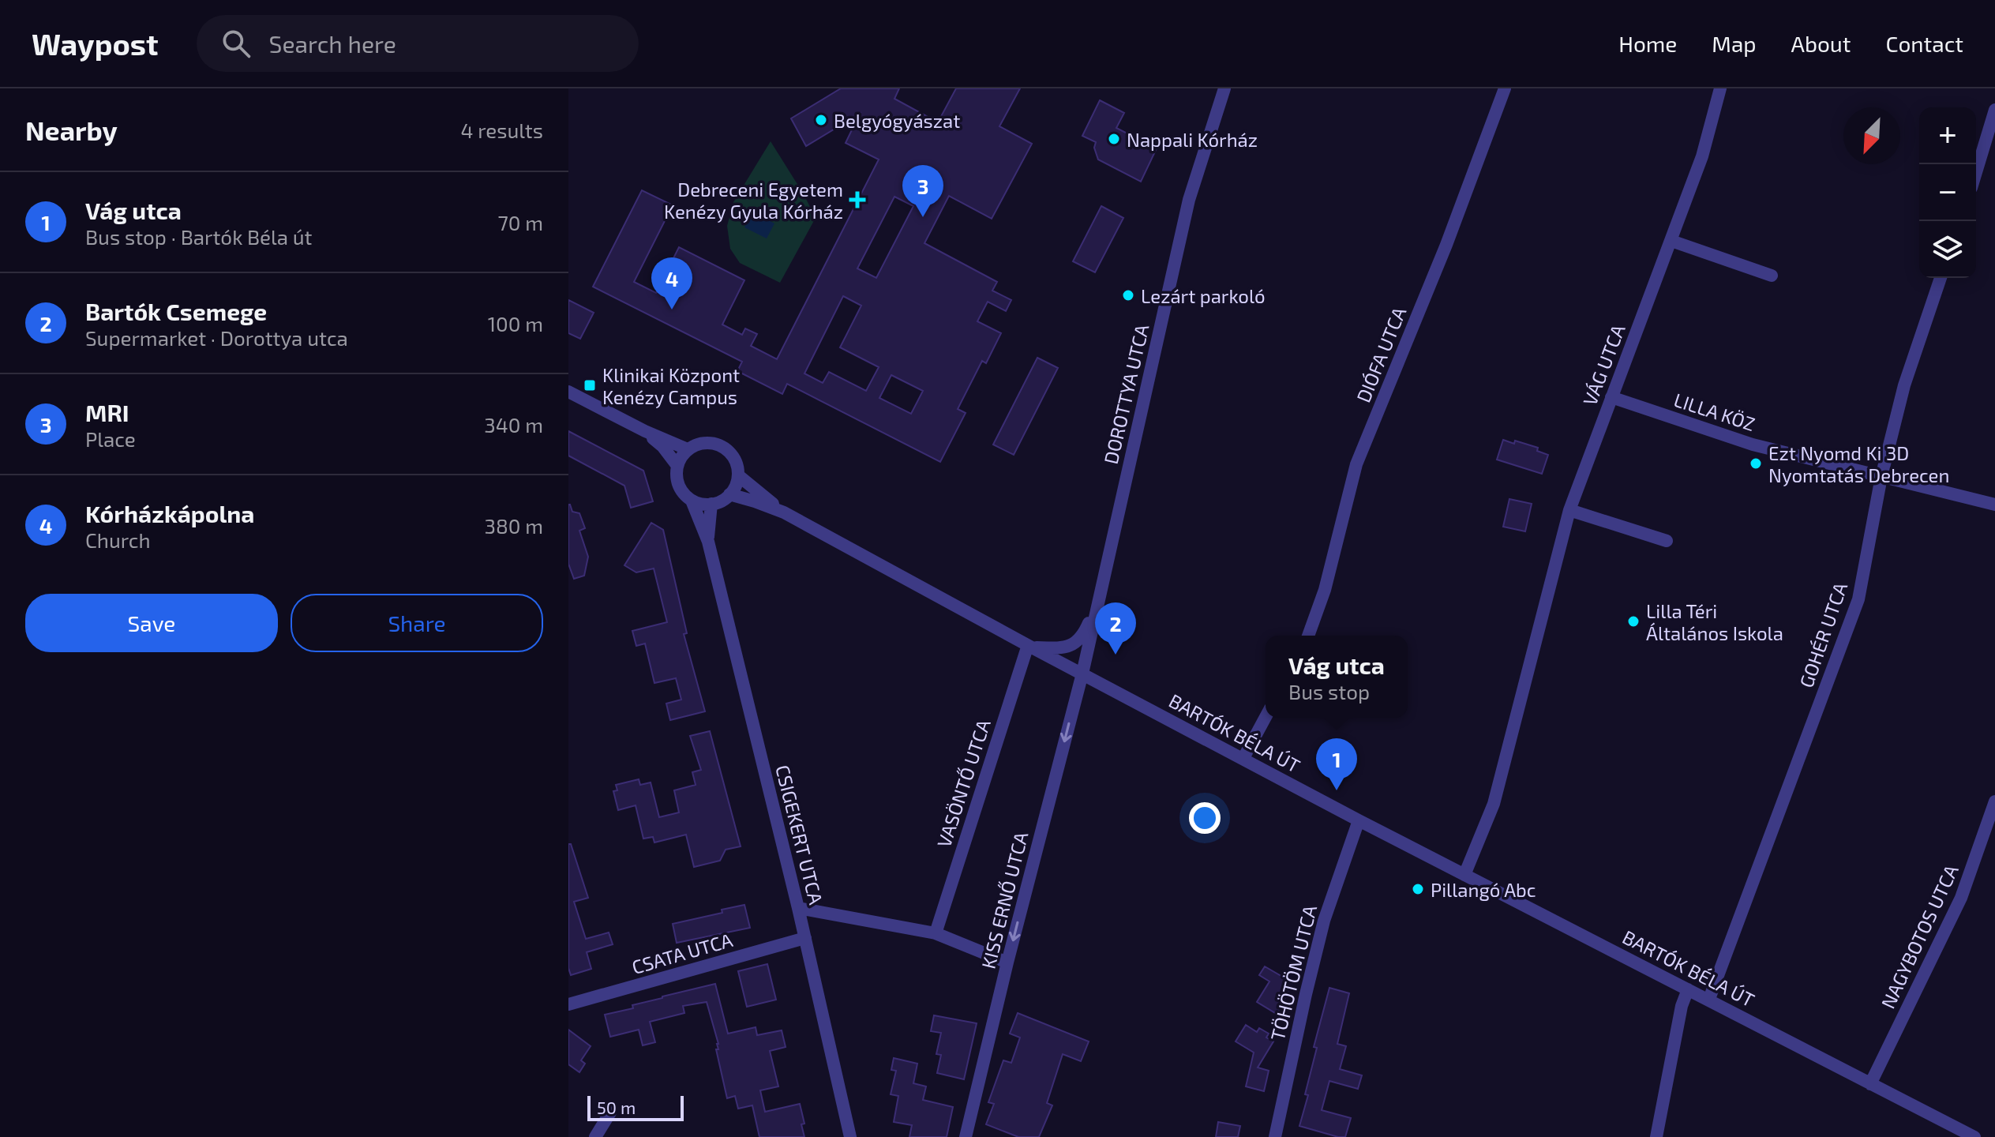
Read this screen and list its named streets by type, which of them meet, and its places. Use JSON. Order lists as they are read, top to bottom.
{
  "streets": {
    "street": [
      "DIÓFA UTCA",
      "VÁG UTCA",
      "DOROTTYA UTCA",
      "LILLA KÖZ",
      "GOHÉR UTCA",
      "BARTÓK BÉLA ÚT",
      "VASÖNTŐ UTCA",
      "CSIGEKERT UTCA",
      "KISS ERNŐ UTCA",
      "NAGYBOTOS UTCA",
      "CSATA UTCA",
      "TÖHÖTÖM UTCA"
    ]
  },
  "crossings": [
    ["VÁG UTCA", "LILLA KÖZ"],
    ["VÁG UTCA", "BARTÓK BÉLA ÚT"],
    ["DOROTTYA UTCA", "BARTÓK BÉLA ÚT"],
    ["DOROTTYA UTCA", "KISS ERNŐ UTCA"],
    ["LILLA KÖZ", "GOHÉR UTCA"],
    ["GOHÉR UTCA", "BARTÓK BÉLA ÚT"],
    ["BARTÓK BÉLA ÚT", "VASÖNTŐ UTCA"],
    ["BARTÓK BÉLA ÚT", "KISS ERNŐ UTCA"],
    ["BARTÓK BÉLA ÚT", "NAGYBOTOS UTCA"],
    ["BARTÓK BÉLA ÚT", "TÖHÖTÖM UTCA"],
    ["CSIGEKERT UTCA", "CSATA UTCA"]
  ],
  "one_way": ["KISS ERNŐ UTCA"],
  "places": {
    "other": [
      "Belgyógyászat",
      "Nappali Kórház",
      "Lezárt parkoló",
      "Ezt Nyomd Ki 3D Nyomtatás Debrecen",
      "Lilla Téri Általános Iskola",
      "Pillangó Abc"
    ],
    "health": ["Debreceni Egyetem Kenézy Gyula Kórház"],
    "transit": ["Klinikai Központ Kenézy Campus"]
  },
  "scale_bar": "50 m",
  "north": "bottom left",
  "page": {
    "header": "Waypost",
    "search": "Search here",
    "nav": [
      "Home",
      "Map",
      "About",
      "Contact"
    ],
    "heading": ["Nearby", "4 results"],
    "map_buttons": ["+", "−"],
    "pins": [
      "3",
      "4",
      "2",
      "1"
    ],
    "list": [
      {
        "mark": "1",
        "name": "Vág utca",
        "note": "Bus stop · Bartók Béla út",
        "value": "70 m"
      },
      {
        "mark": "2",
        "name": "Bartók Csemege",
        "note": "Supermarket · Dorottya utca",
        "value": "100 m"
      },
      {
        "mark": "3",
        "name": "MRI",
        "note": "Place",
        "value": "340 m"
      },
      {
        "mark": "4",
        "name": "Kórházkápolna",
        "note": "Church",
        "value": "380 m"
      }
    ],
    "buttons": ["Save", "Share"],
    "popup": ["Vág utca", "Bus stop"],
    "scale": "50 m"
  }
}
